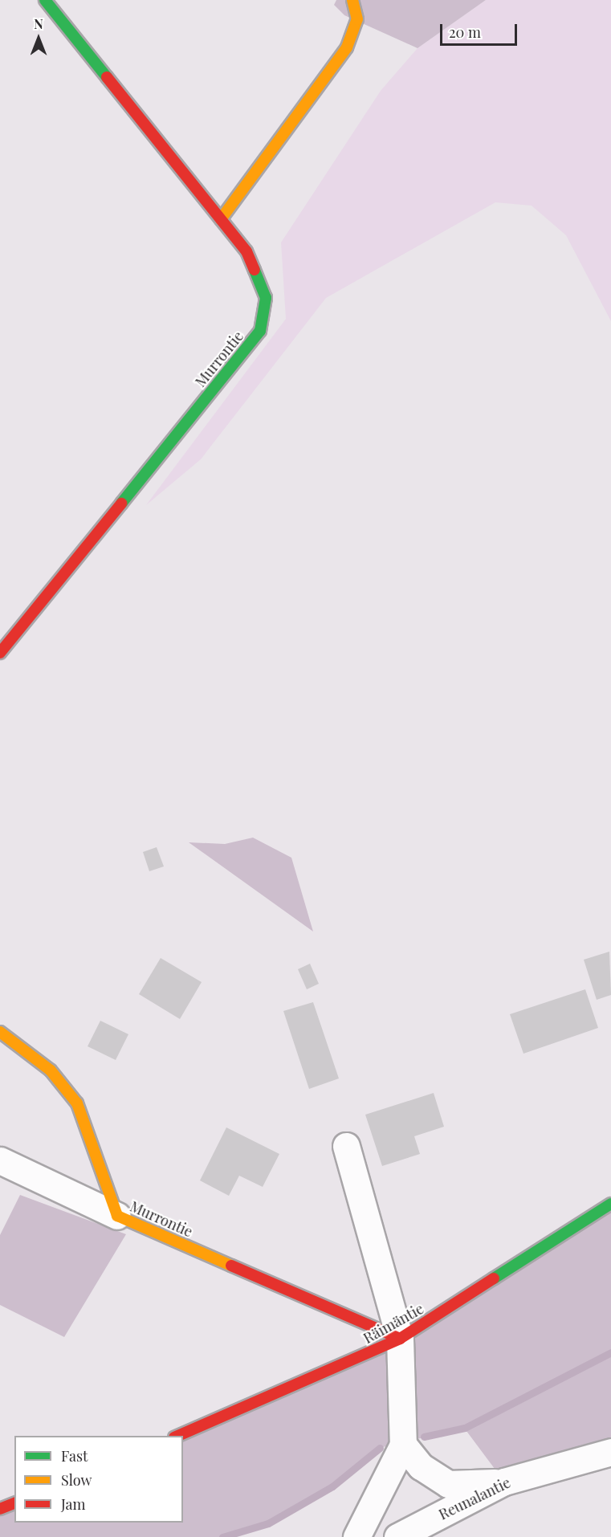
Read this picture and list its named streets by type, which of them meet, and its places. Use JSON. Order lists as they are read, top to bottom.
{
  "streets": {
    "street": ["Murrontie", "Räimäntie", "Reunalantie"]
  },
  "crossings": [
    ["Murrontie", "Räimäntie"]
  ],
  "legend": ["Fast", "Slow", "Jam"],
  "scale_bar": "20 m",
  "north": "top"
}
